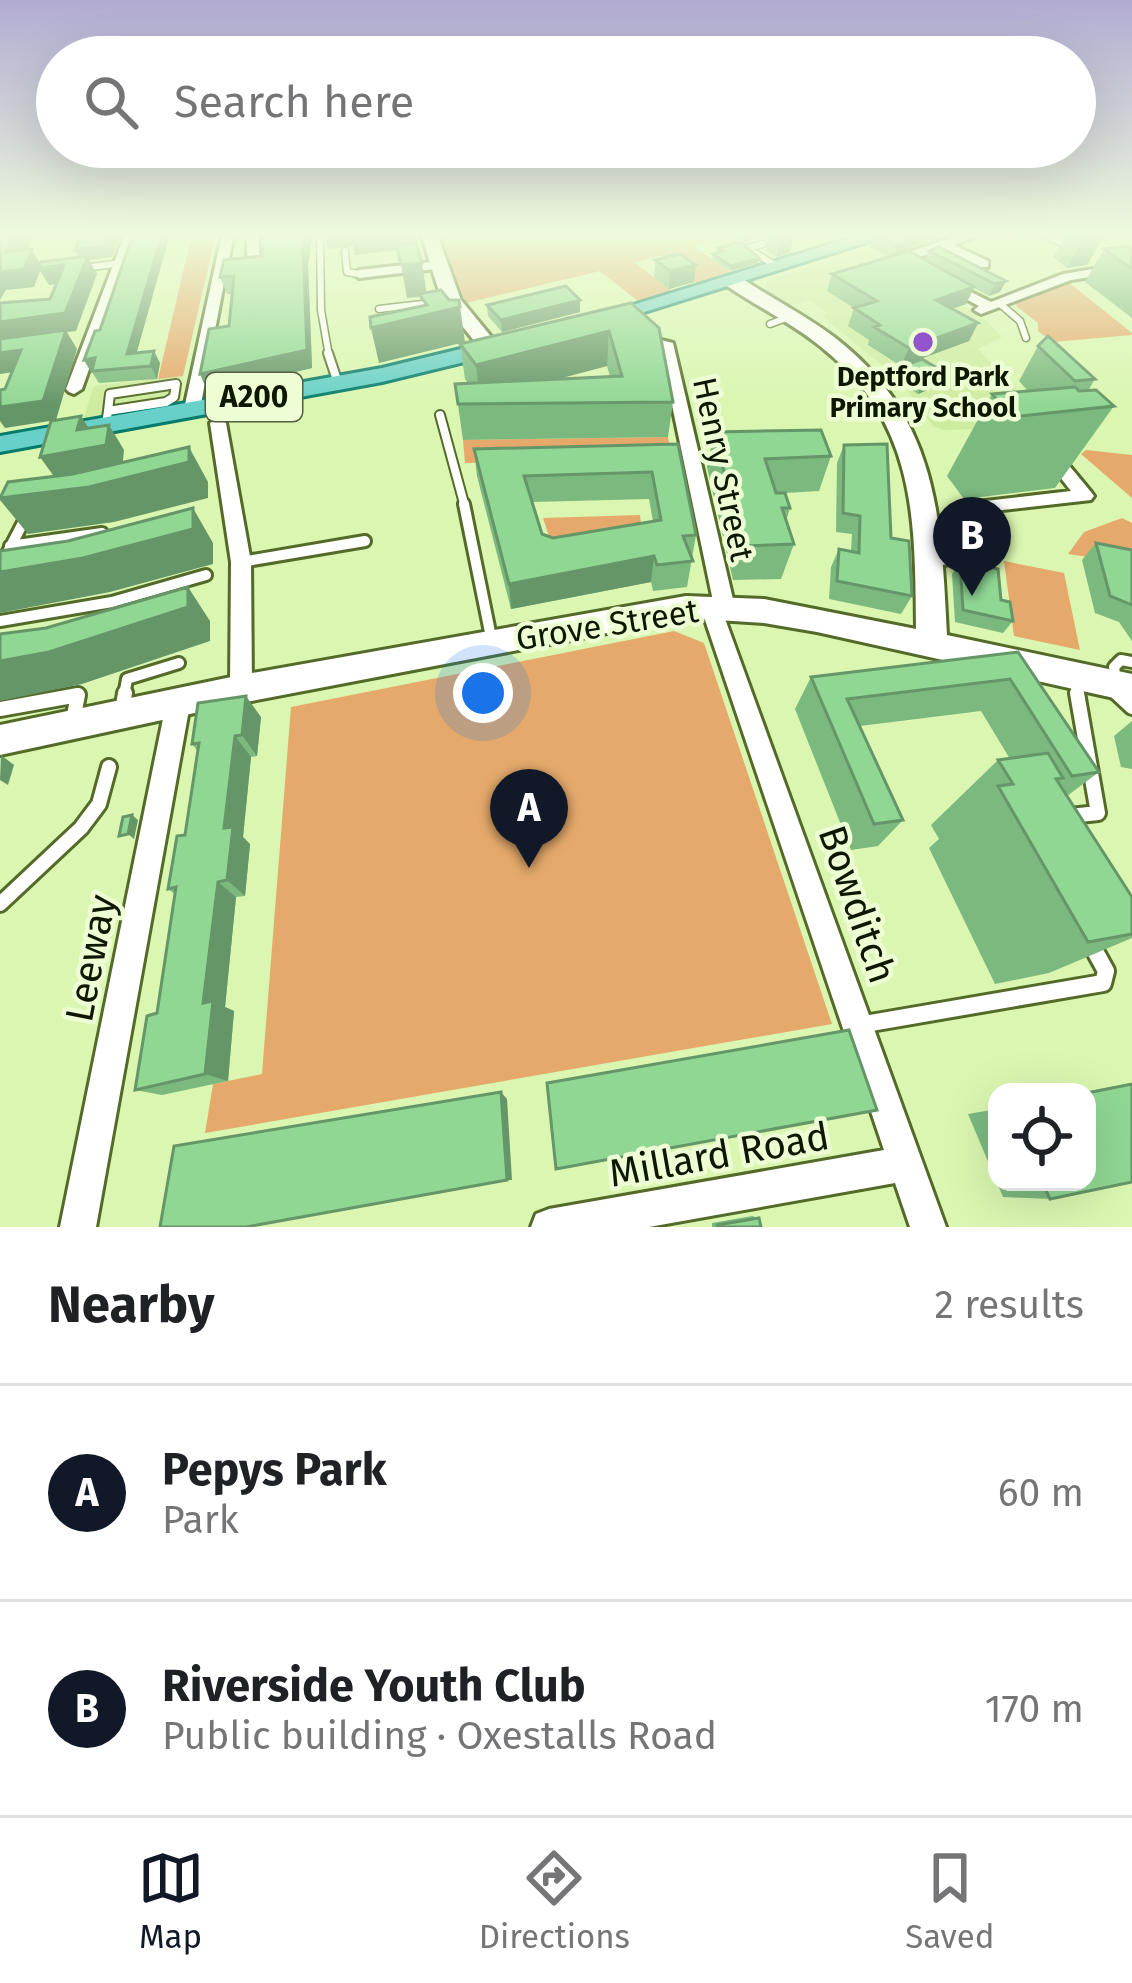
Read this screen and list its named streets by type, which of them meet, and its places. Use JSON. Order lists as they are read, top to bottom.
{
  "streets": {
    "main road": ["A200"],
    "street": [
      "Henry Street",
      "Grove Street",
      "Bowditch",
      "Leeway",
      "Millard Road"
    ]
  },
  "crossings": [
    ["Henry Street", "Grove Street"],
    ["Henry Street", "Bowditch"],
    ["Grove Street", "Bowditch"],
    ["Grove Street", "Leeway"],
    ["Bowditch", "Millard Road"]
  ],
  "places": ["Deptford Park Primary School"],
  "page": {
    "search": "Search here",
    "pins": ["B", "A"],
    "heading": ["Nearby", "2 results"],
    "list": [
      {
        "mark": "A",
        "name": "Pepys Park",
        "note": "Park",
        "value": "60 m"
      },
      {
        "mark": "B",
        "name": "Riverside Youth Club",
        "note": "Public building · Oxestalls Road",
        "value": "170 m"
      }
    ],
    "nav": ["Map", "Directions", "Saved"]
  }
}
